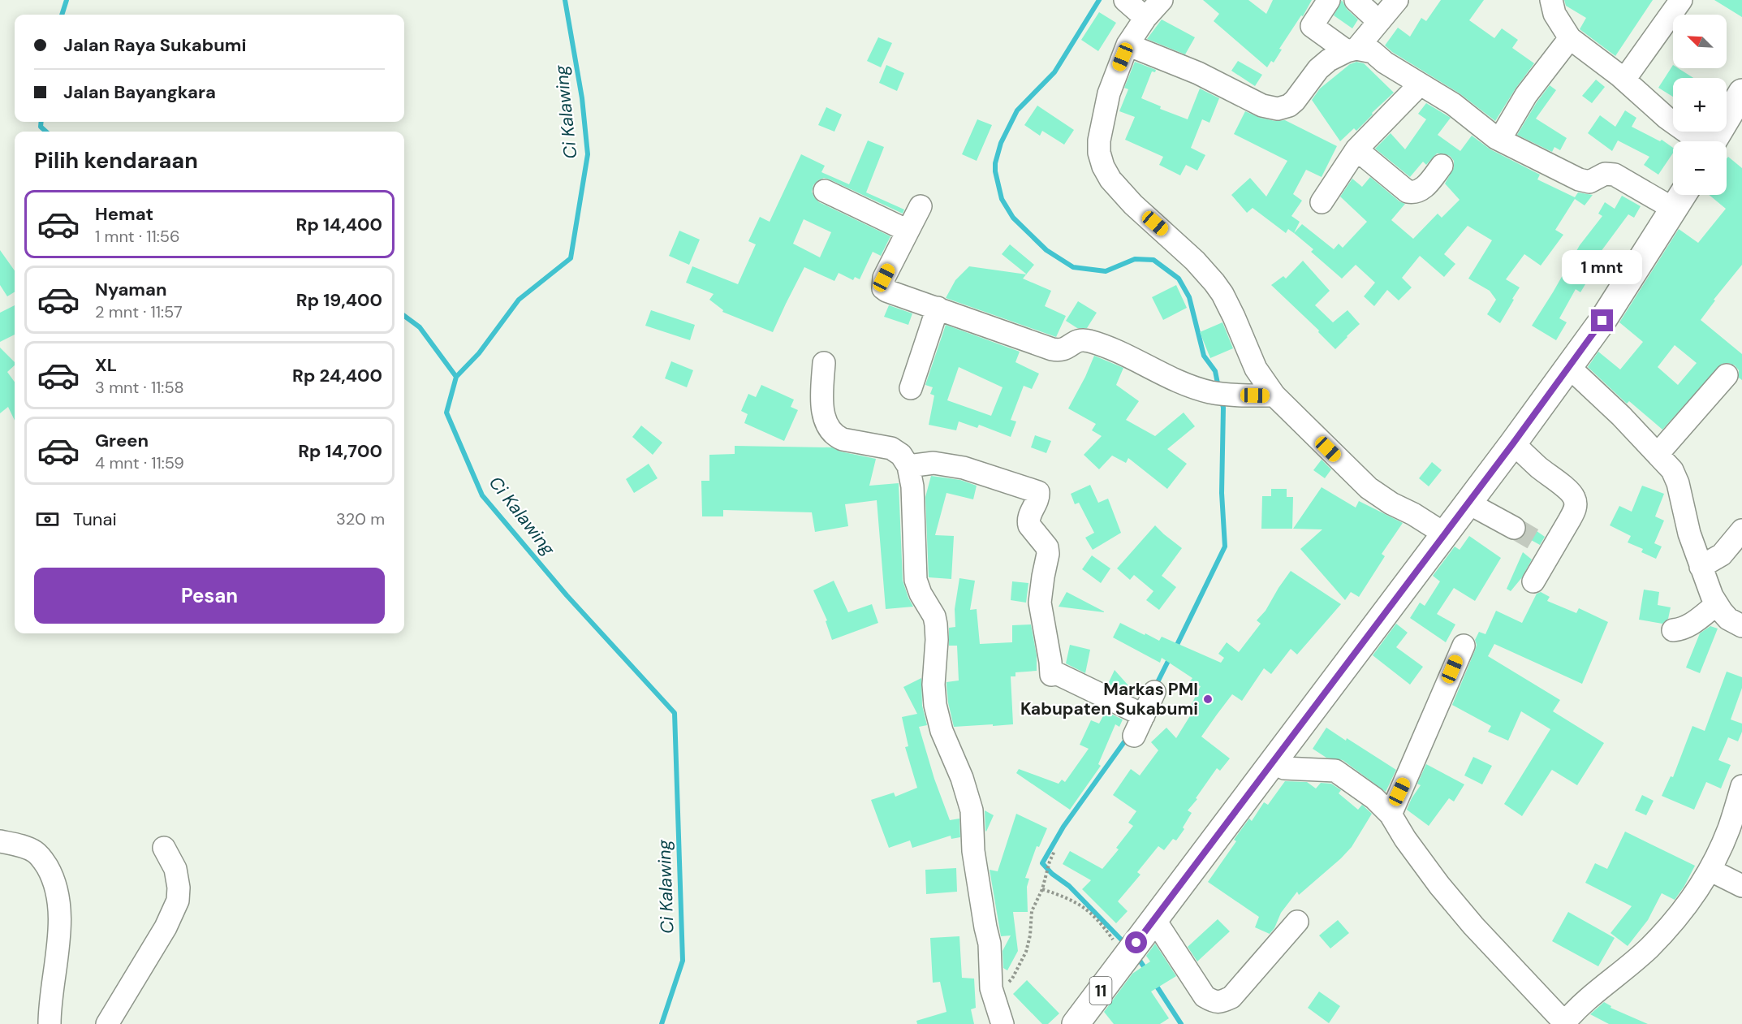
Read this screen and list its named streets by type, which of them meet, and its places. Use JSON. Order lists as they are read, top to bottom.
{
  "streets": {
    "highway": ["11"]
  },
  "water": ["Ci Kalawing"],
  "places": ["Markas PMI Kabupaten Sukabumi"],
  "north": "top left",
  "page": {
    "map_buttons": ["+", "−"],
    "banner": ["Jalan Raya Sukabumi", "Jalan Bayangkara"],
    "heading": "Pilih kendaraan",
    "list": [
      {
        "name": "Hemat",
        "note": "1 mnt · 11:56",
        "value": "Rp 14,400"
      },
      {
        "name": "Nyaman",
        "note": "2 mnt · 11:57",
        "value": "Rp 19,400"
      },
      {
        "name": "XL",
        "note": "3 mnt · 11:58",
        "value": "Rp 24,400"
      },
      {
        "name": "Green",
        "note": "4 mnt · 11:59",
        "value": "Rp 14,700"
      }
    ],
    "bubble": "1 mnt",
    "pay": ["Tunai", "320 m"],
    "buttons": "Pesan"
  }
}
